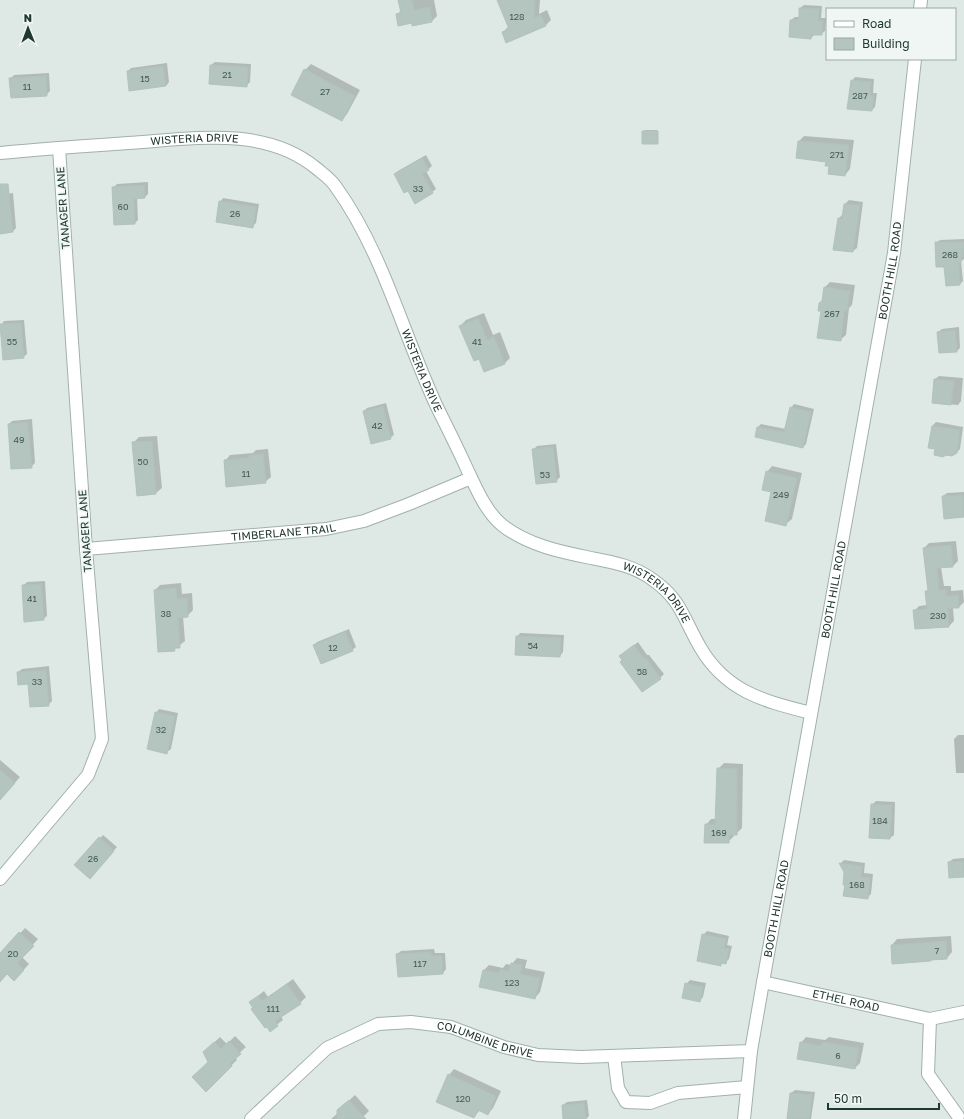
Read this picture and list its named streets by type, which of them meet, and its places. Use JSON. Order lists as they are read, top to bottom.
{
  "streets": {
    "street": [
      "WISTERIA DRIVE",
      "TANAGER LANE",
      "BOOTH HILL ROAD",
      "TIMBERLANE TRAIL",
      "ETHEL ROAD",
      "COLUMBINE DRIVE"
    ]
  },
  "crossings": [
    ["WISTERIA DRIVE", "TANAGER LANE"],
    ["WISTERIA DRIVE", "BOOTH HILL ROAD"],
    ["WISTERIA DRIVE", "TIMBERLANE TRAIL"],
    ["TANAGER LANE", "TIMBERLANE TRAIL"],
    ["BOOTH HILL ROAD", "ETHEL ROAD"],
    ["BOOTH HILL ROAD", "COLUMBINE DRIVE"]
  ],
  "house_numbers": [
    "128",
    "21",
    "15",
    "11",
    "27",
    "287",
    "271",
    "33",
    "60",
    "26",
    "268",
    "267",
    "55",
    "41",
    "42",
    "49",
    "50",
    "11",
    "53",
    "249",
    "41",
    "38",
    "230",
    "54",
    "12",
    "58",
    "33",
    "32",
    "184",
    "169",
    "26",
    "168",
    "7",
    "20",
    "117",
    "123",
    "111",
    "6",
    "120"
  ],
  "legend": ["Road", "Building"],
  "scale_bar": "50 m",
  "north": "top"
}
